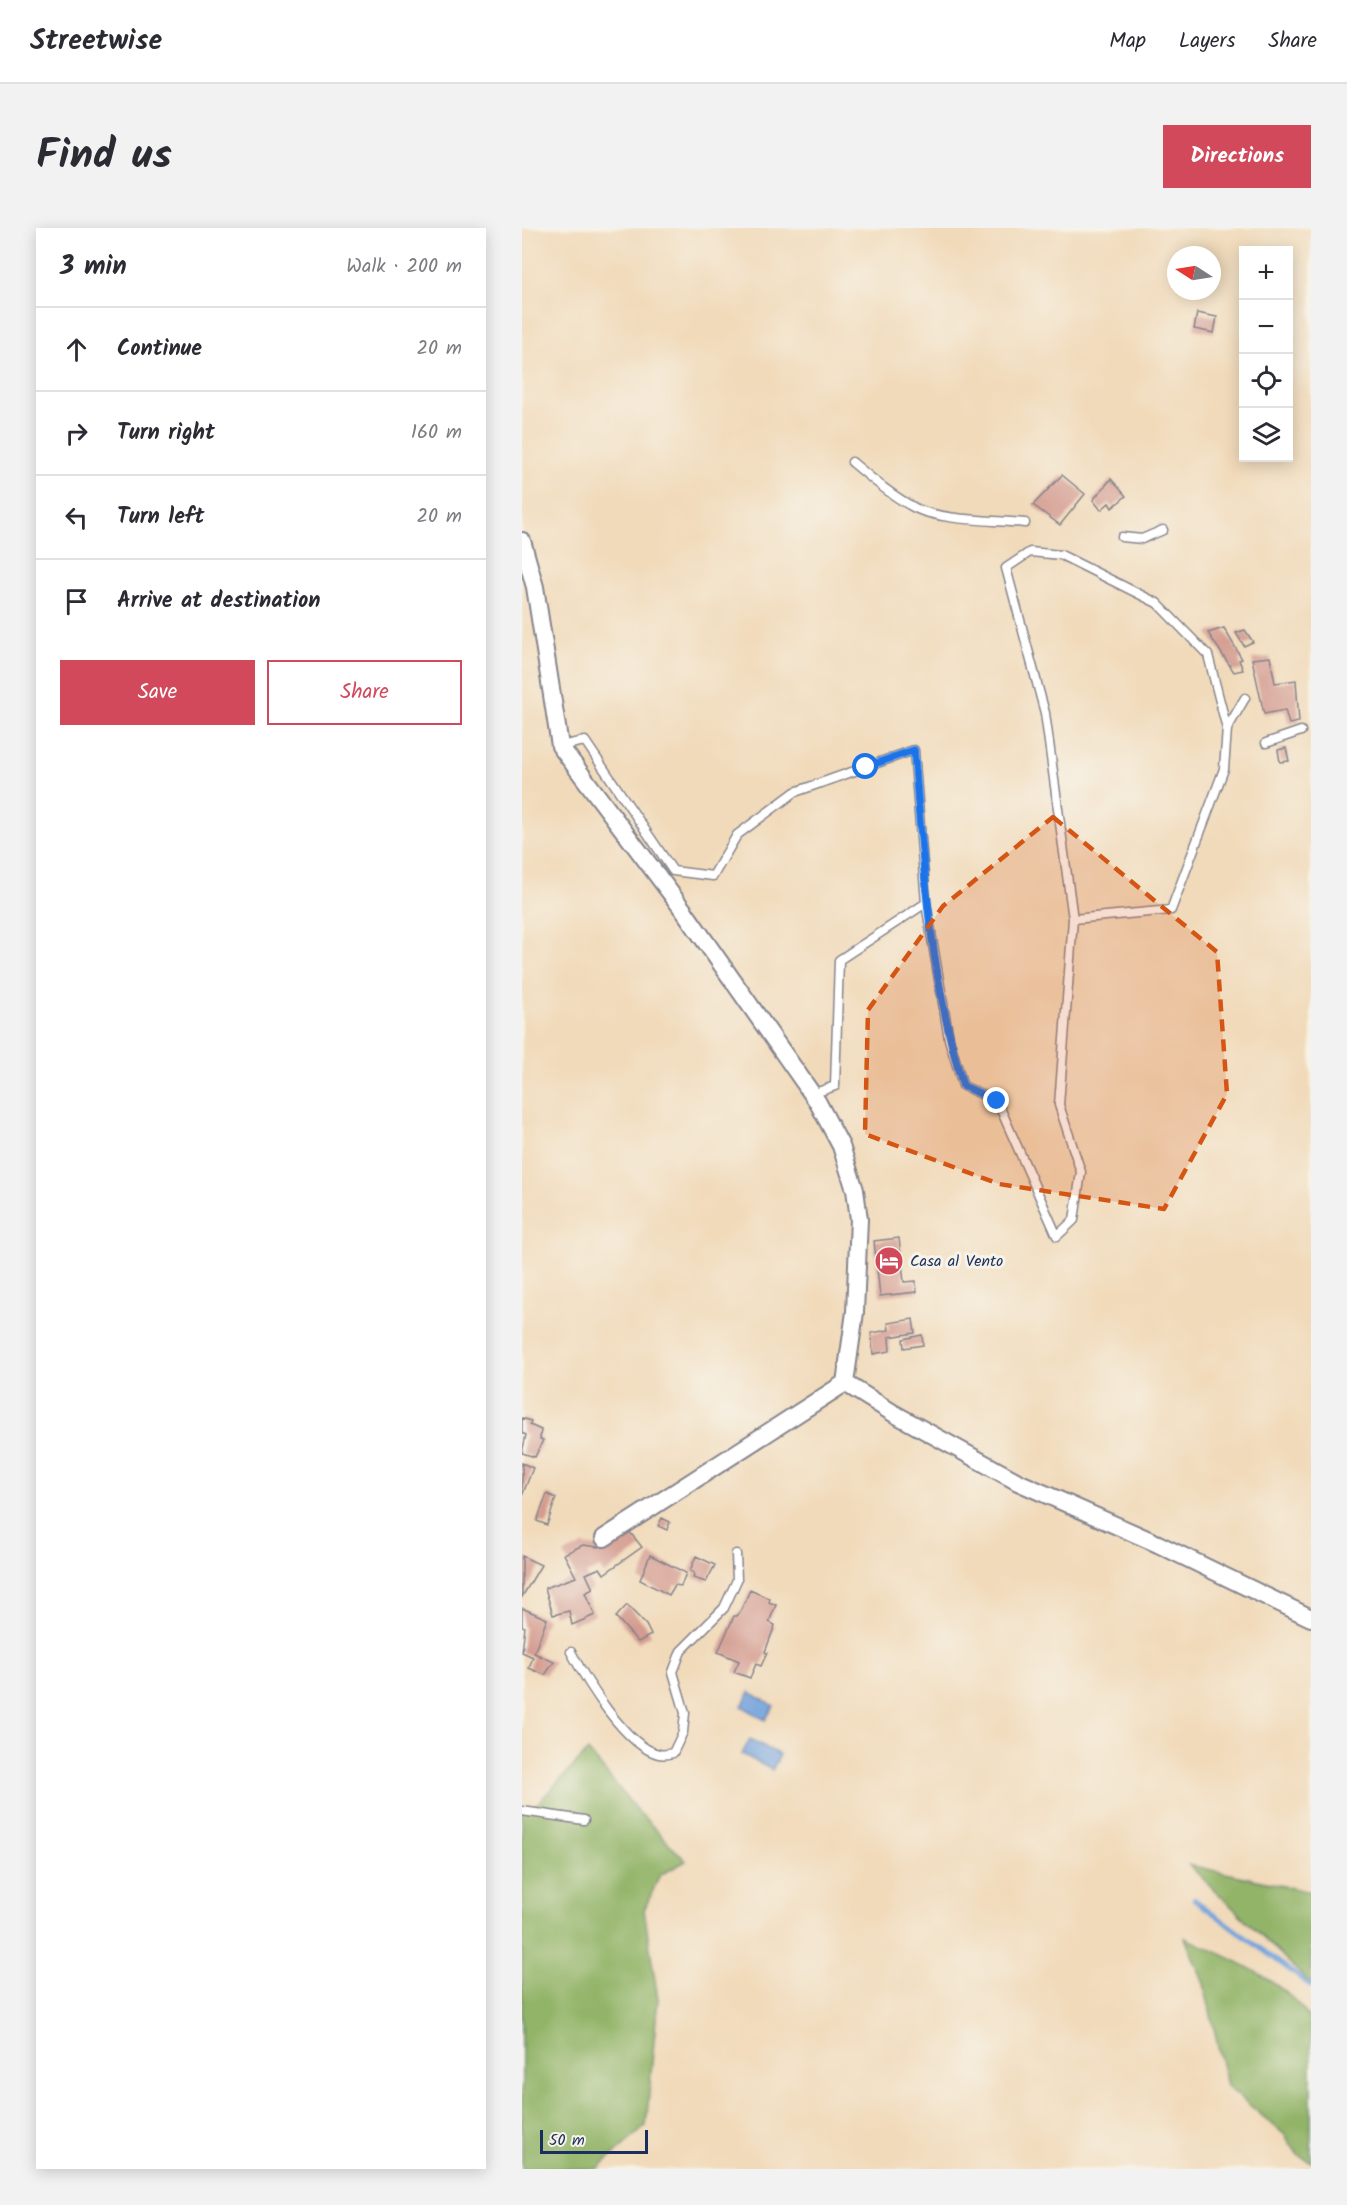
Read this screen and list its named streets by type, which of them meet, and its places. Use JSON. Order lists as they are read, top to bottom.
{
  "places": {
    "hotel": ["Casa al Vento"]
  },
  "scale_bar": "50 m",
  "north": "left",
  "page": {
    "header": "Streetwise",
    "nav": ["Map", "Layers", "Share"],
    "title": "Find us",
    "buttons": [
      "Directions",
      ["Save", "Share"]
    ],
    "heading": ["3 min", "Walk · 200 m"],
    "map_buttons": ["+", "−"],
    "list": [
      ["Continue", "20 m"],
      ["Turn right", "160 m"],
      ["Turn left", "20 m"],
      "Arrive at destination"
    ],
    "scale": "50 m"
  }
}
